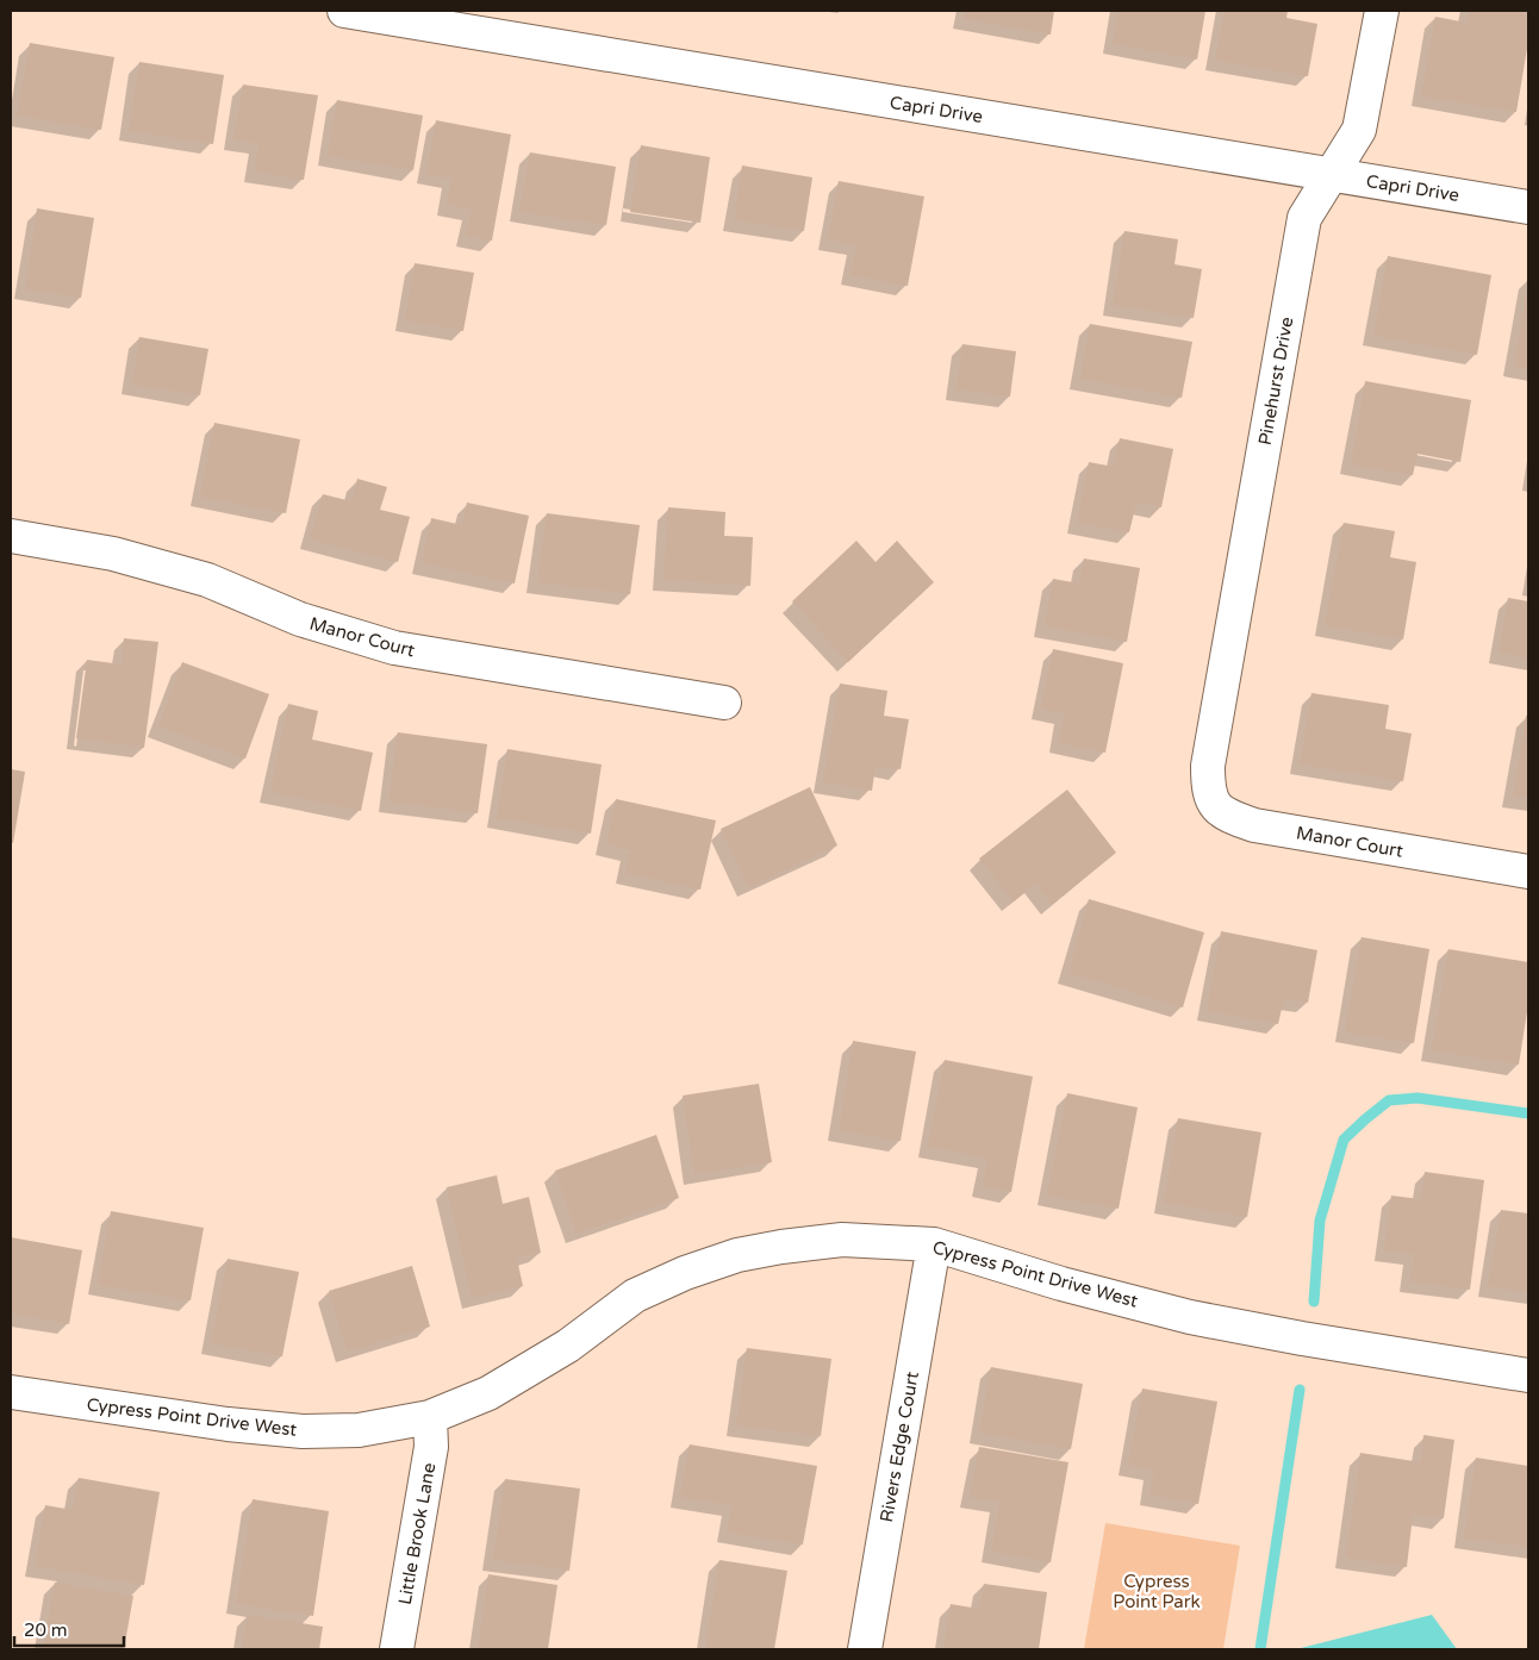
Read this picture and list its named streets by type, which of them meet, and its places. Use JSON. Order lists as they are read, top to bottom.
{
  "streets": {
    "street": [
      "Capri Drive",
      "Pinehurst Drive",
      "Manor Court",
      "Cypress Point Drive West",
      "Rivers Edge Court",
      "Little Brook Lane"
    ]
  },
  "crossings": [
    ["Capri Drive", "Pinehurst Drive"],
    ["Pinehurst Drive", "Manor Court"],
    ["Cypress Point Drive West", "Rivers Edge Court"],
    ["Cypress Point Drive West", "Little Brook Lane"]
  ],
  "parks": ["Cypress Point Park"],
  "scale_bar": "20 m"
}
